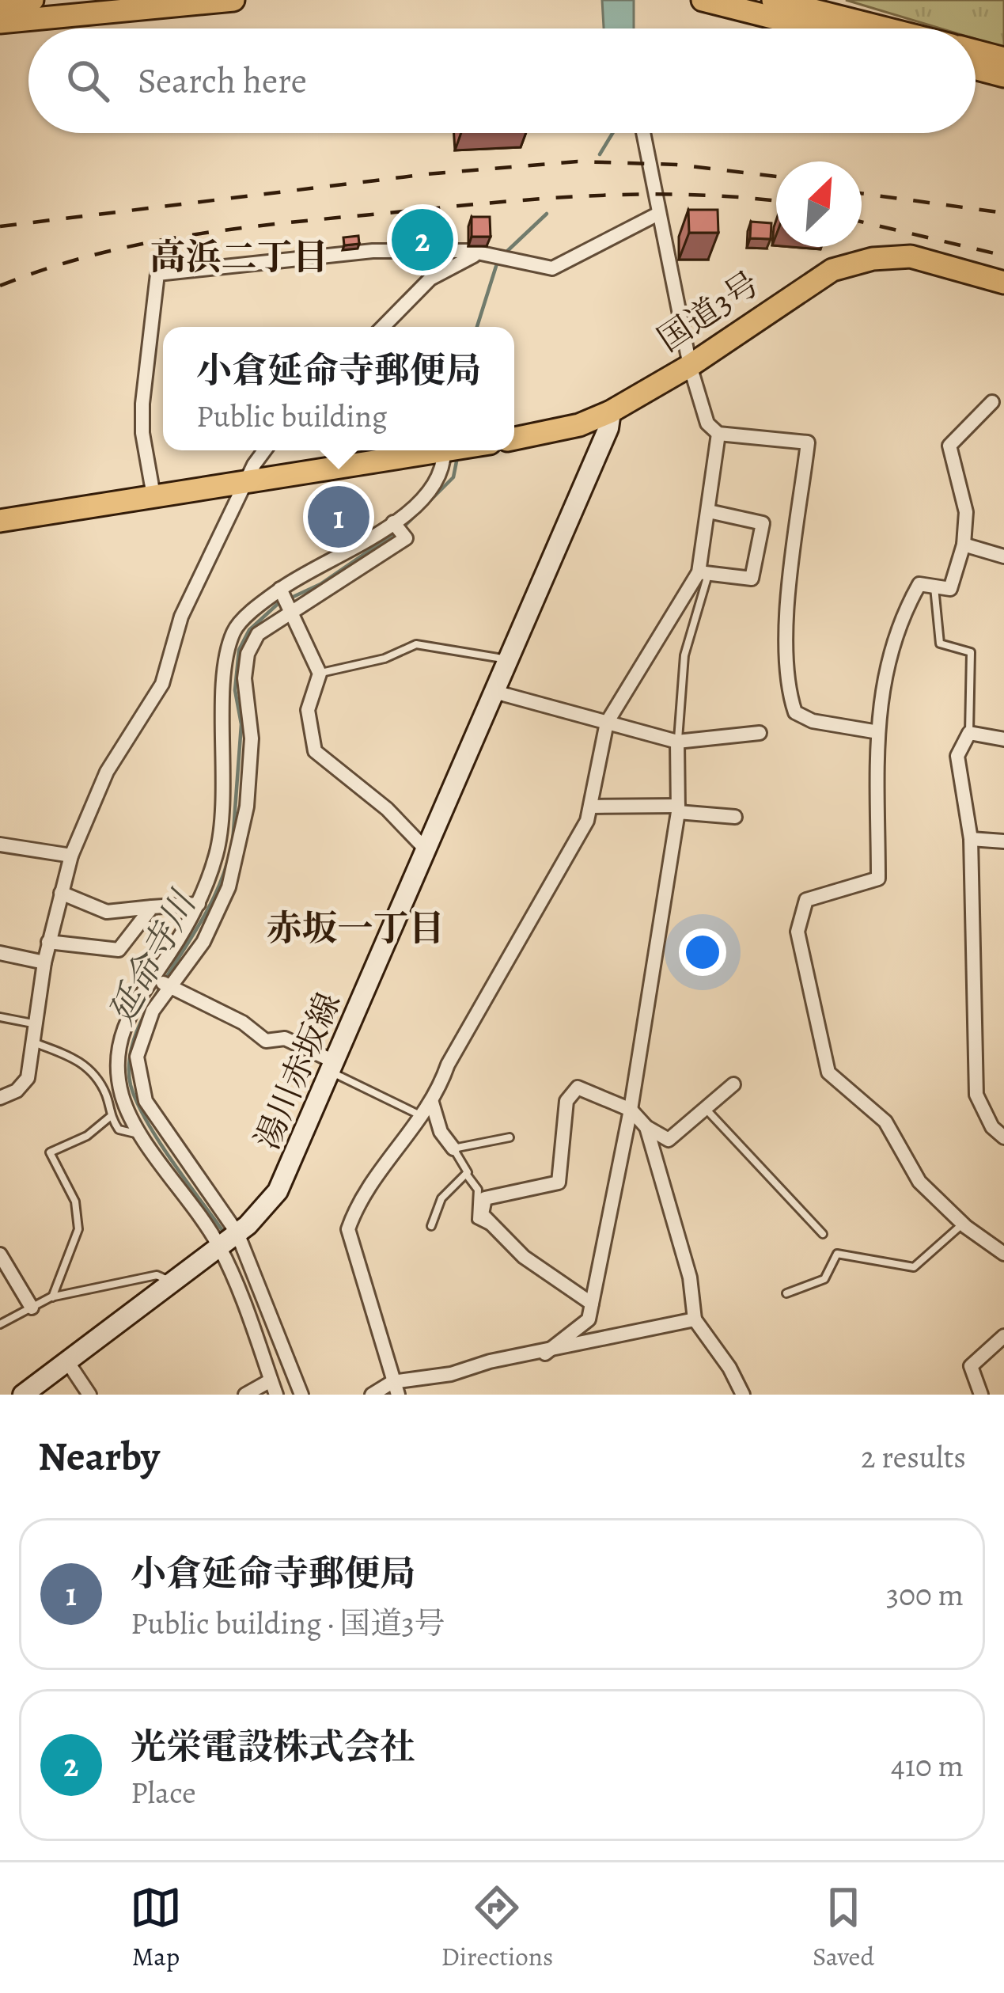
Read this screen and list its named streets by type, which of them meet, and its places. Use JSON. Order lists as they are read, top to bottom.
{
  "streets": {
    "highway": ["国道3号"],
    "main road": ["湯川赤坂線"]
  },
  "crossings": [
    ["国道3号", "湯川赤坂線"]
  ],
  "districts": ["高浜二丁目", "赤坂一丁目"],
  "water": ["延命寺川"],
  "north": "top right",
  "page": {
    "search": "Search here",
    "pins": ["2", "1"],
    "popup": ["小倉延命寺郵便局", "Public building"],
    "heading": ["Nearby", "2 results"],
    "list": [
      {
        "mark": "1",
        "name": "小倉延命寺郵便局",
        "note": "Public building · 国道3号",
        "value": "300 m"
      },
      {
        "mark": "2",
        "name": "光栄電設株式会社",
        "note": "Place",
        "value": "410 m"
      }
    ],
    "nav": ["Map", "Directions", "Saved"]
  }
}
